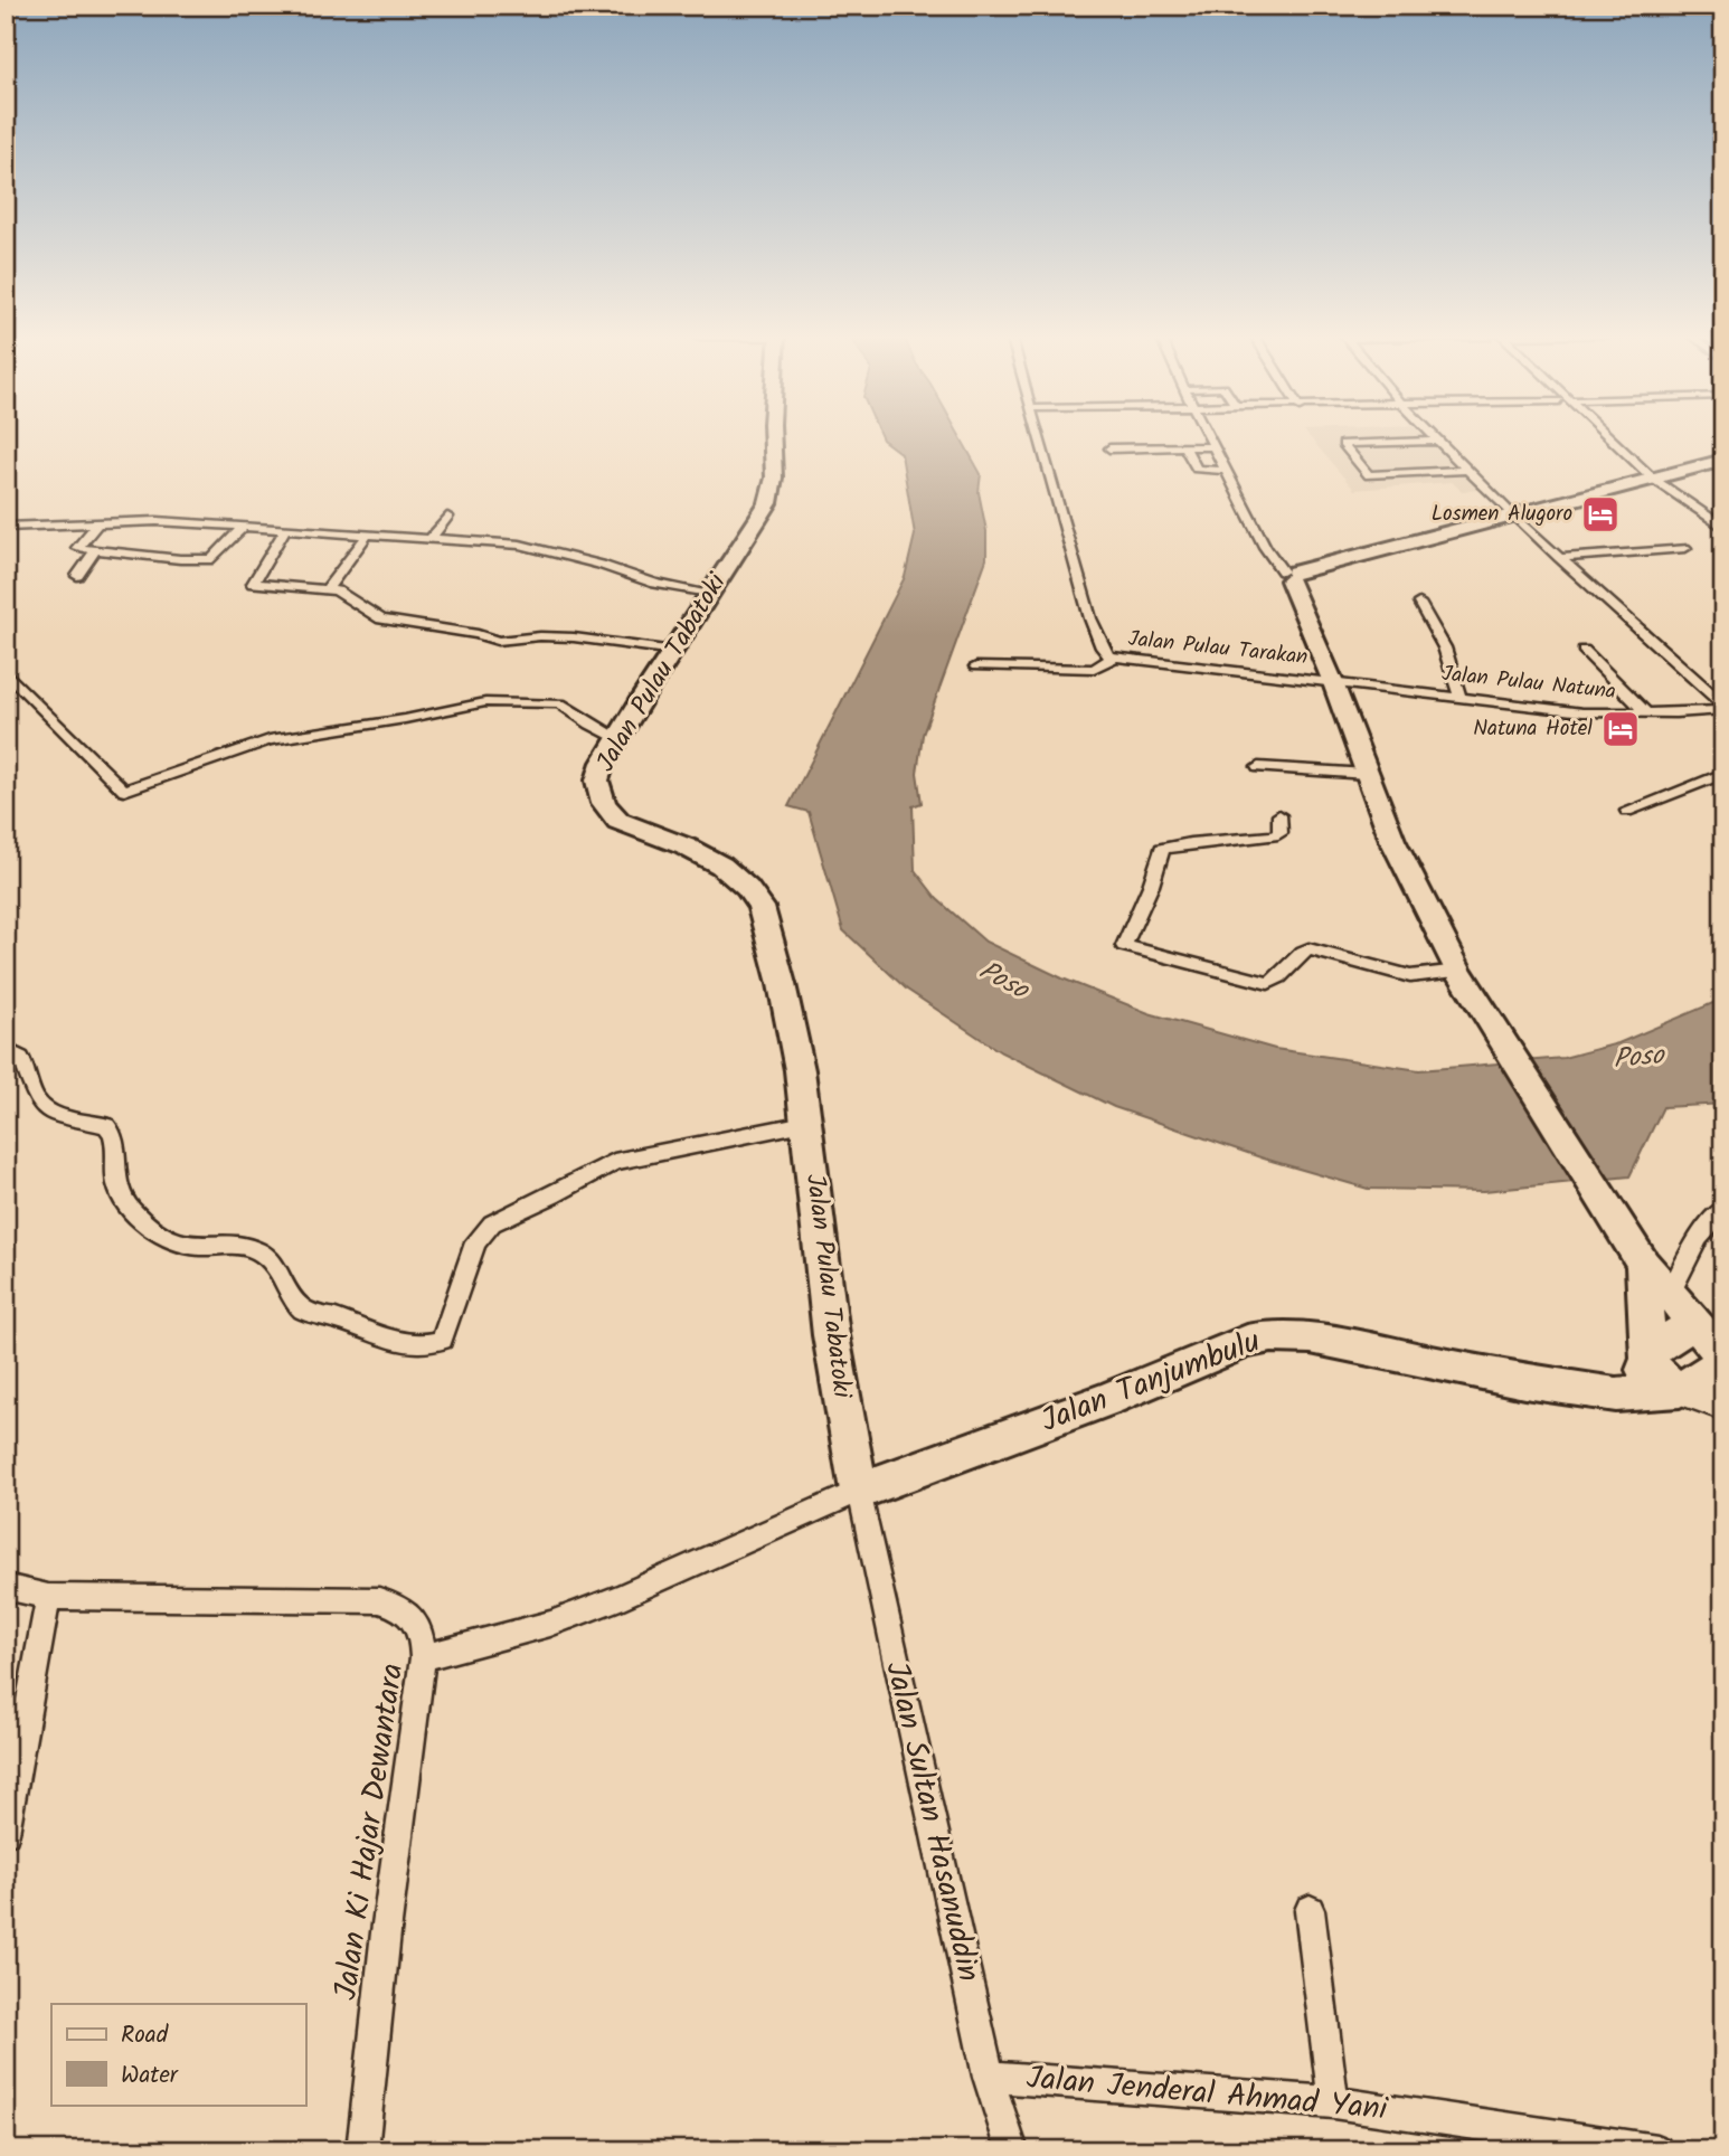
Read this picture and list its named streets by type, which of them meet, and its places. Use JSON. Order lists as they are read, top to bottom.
{
  "streets": {
    "highway": ["Jalan Pulau Tabatoki", "Jalan Tanjumbulu"],
    "street": [
      "Jalan Pulau Tarakan",
      "Jalan Pulau Natuna",
      "Jalan Sultan Hasanuddin",
      "Jalan Ki Hajar Dewantara",
      "Jalan Jenderal Ahmad Yani"
    ]
  },
  "crossings": [
    ["Jalan Pulau Tarakan", "Jalan Pulau Natuna"],
    ["Jalan Pulau Tabatoki", "Jalan Tanjumbulu"],
    ["Jalan Pulau Tabatoki", "Jalan Sultan Hasanuddin"],
    ["Jalan Pulau Tabatoki", "Jalan Ki Hajar Dewantara"],
    ["Jalan Tanjumbulu", "Jalan Sultan Hasanuddin"],
    ["Jalan Tanjumbulu", "Jalan Ki Hajar Dewantara"],
    ["Jalan Sultan Hasanuddin", "Jalan Ki Hajar Dewantara"],
    ["Jalan Sultan Hasanuddin", "Jalan Jenderal Ahmad Yani"]
  ],
  "water": ["Poso"],
  "places": {
    "hotel": ["Losmen Alugoro", "Natuna Hotel"]
  },
  "legend": ["Road", "Water"]
}
